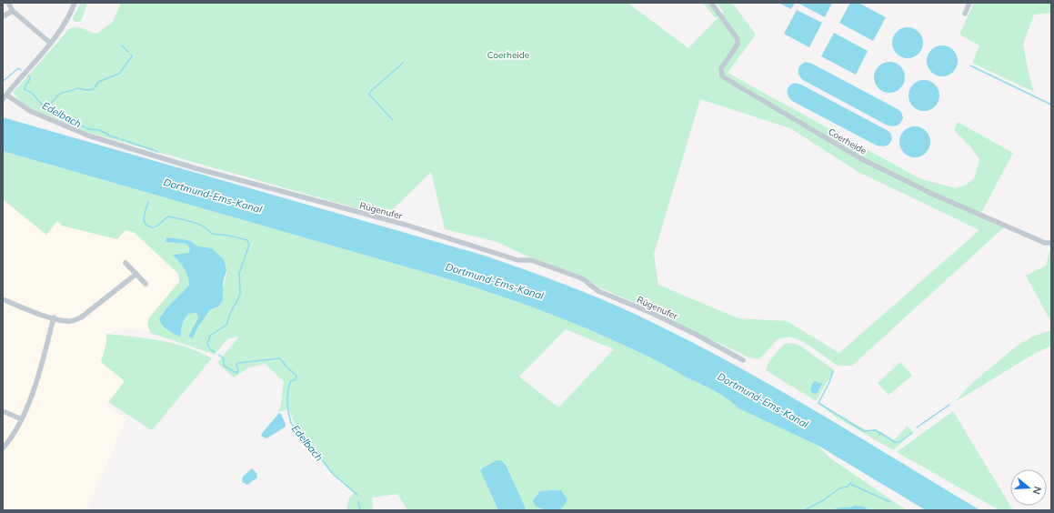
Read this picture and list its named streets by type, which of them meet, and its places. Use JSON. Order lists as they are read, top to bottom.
{
  "streets": {
    "street": ["Coerheide", "Rügenufer"]
  },
  "water": ["Edelbach", "Dortmund-Ems-Kanal"],
  "parks": ["Coerheide"],
  "north": "right"
}
